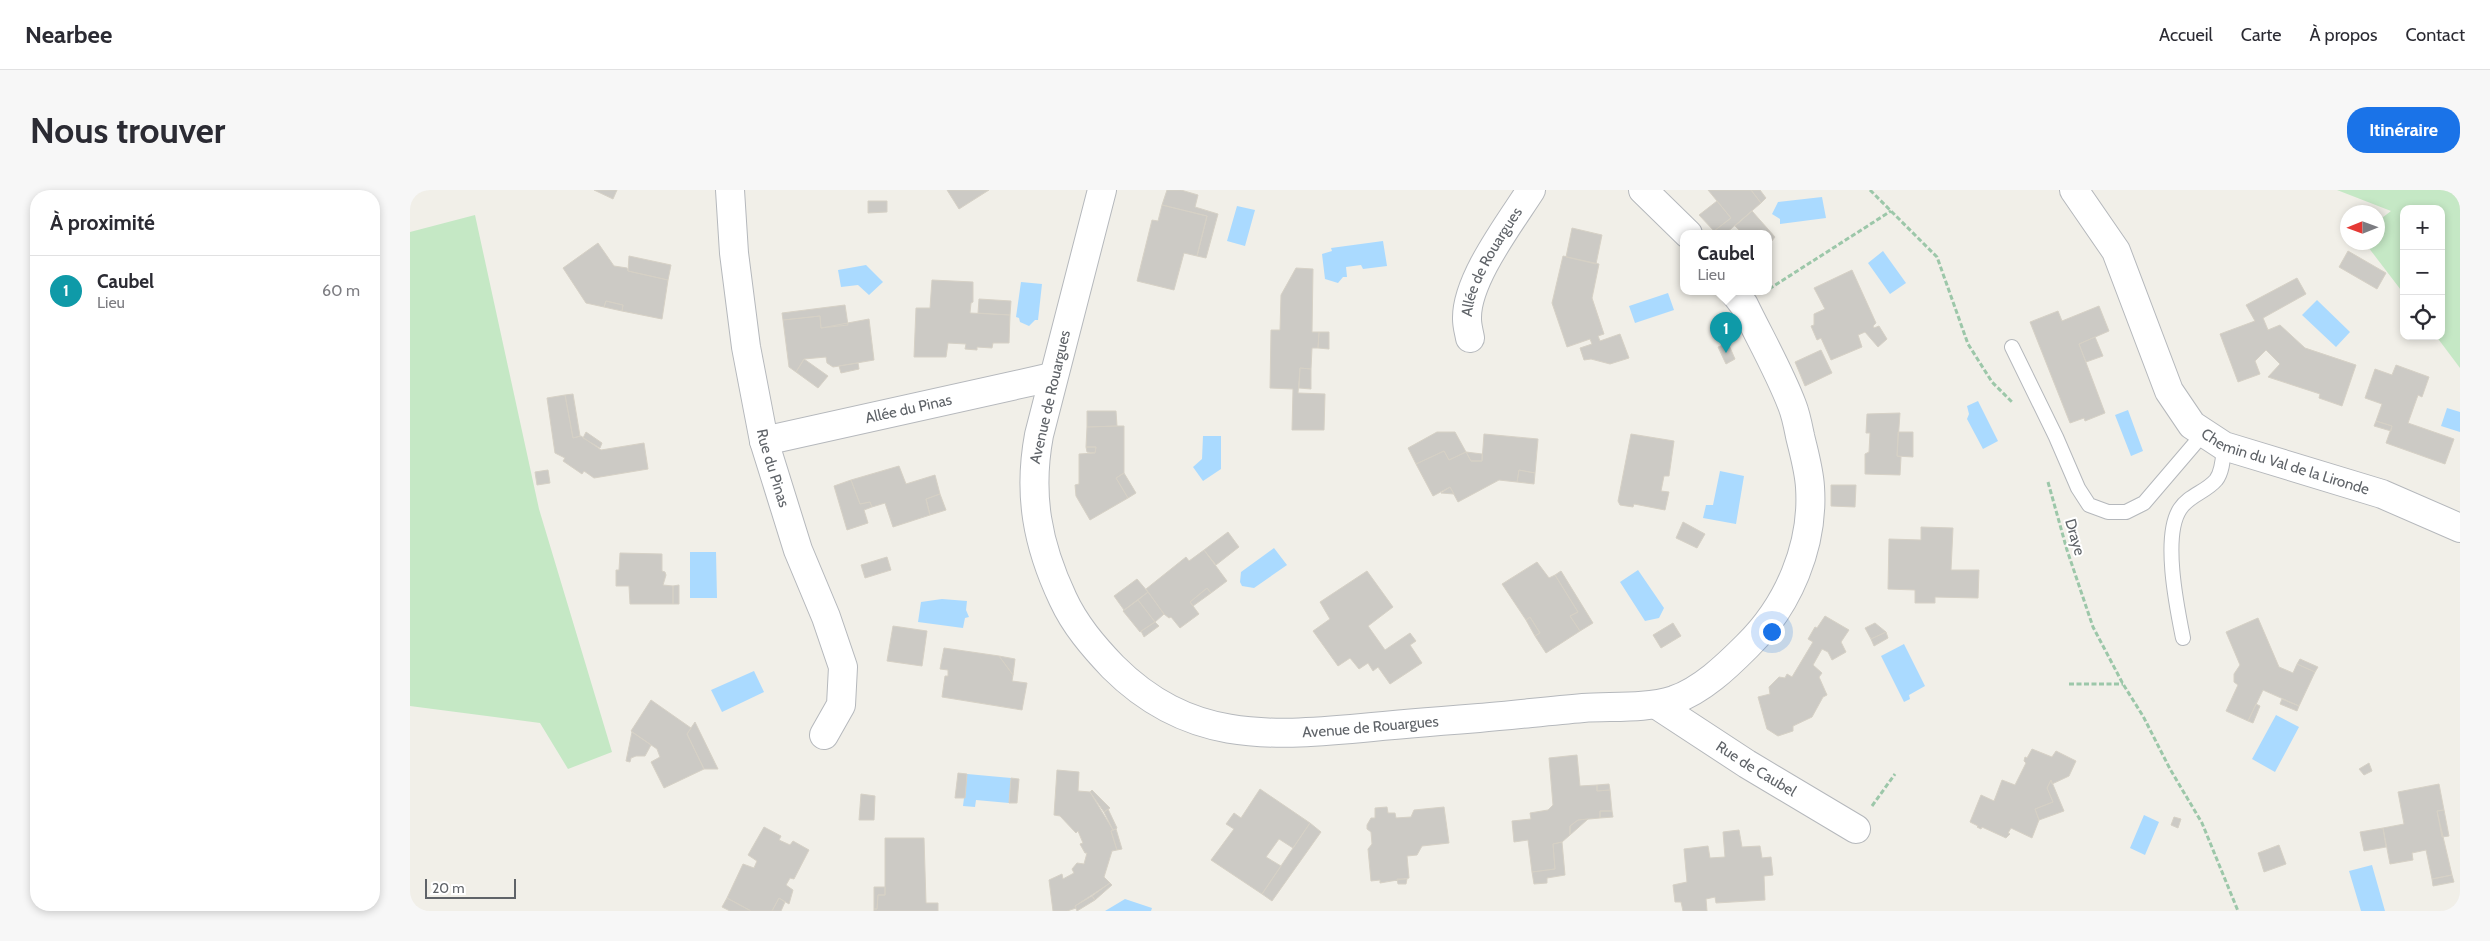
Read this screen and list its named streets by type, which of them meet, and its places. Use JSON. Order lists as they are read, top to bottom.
{
  "streets": {
    "street": [
      "Allée de Rouargues",
      "Avenue de Rouargues",
      "Allée du Pinas",
      "Chemin du Val de la Lironde",
      "Rue du Pinas",
      "Rue de Caubel"
    ],
    "path": ["Draye"]
  },
  "crossings": [
    ["Avenue de Rouargues", "Allée du Pinas"],
    ["Avenue de Rouargues", "Rue de Caubel"],
    ["Allée du Pinas", "Rue du Pinas"]
  ],
  "scale_bar": "20 m",
  "north": "left",
  "page": {
    "header": "Nearbee",
    "nav": [
      "Accueil",
      "Carte",
      "À propos",
      "Contact"
    ],
    "buttons": "Itinéraire",
    "title": "Nous trouver",
    "heading": "À proximité",
    "map_buttons": ["+", "−"],
    "popup": ["Caubel", "Lieu"],
    "list": [
      {
        "mark": "1",
        "name": "Caubel",
        "note": "Lieu",
        "value": "60 m"
      }
    ],
    "pins": "1",
    "scale": "20 m"
  }
}
